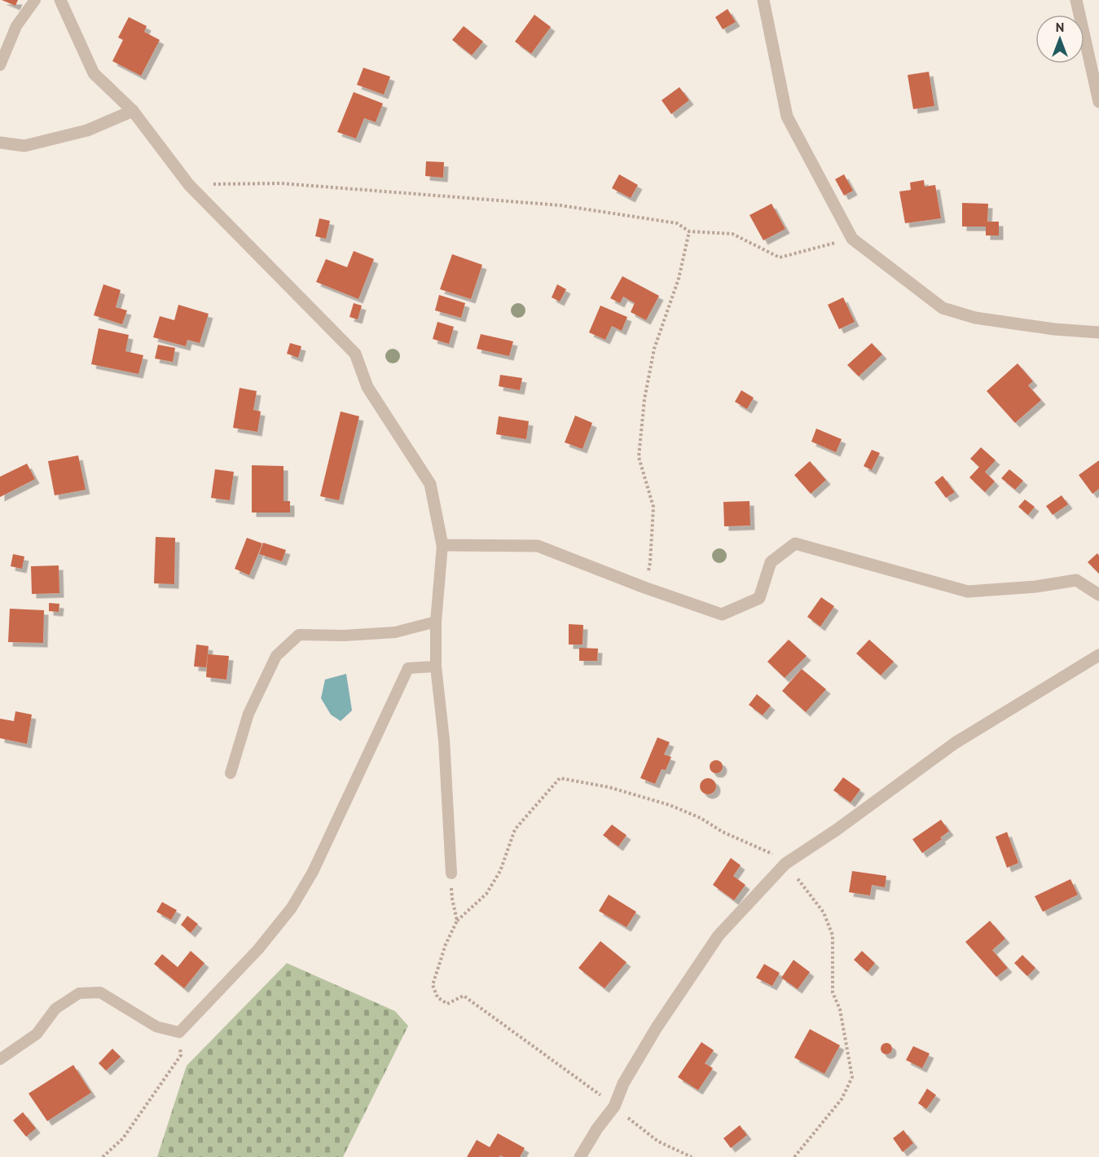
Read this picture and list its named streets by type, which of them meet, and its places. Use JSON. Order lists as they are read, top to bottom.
{
  "north": "top"
}
